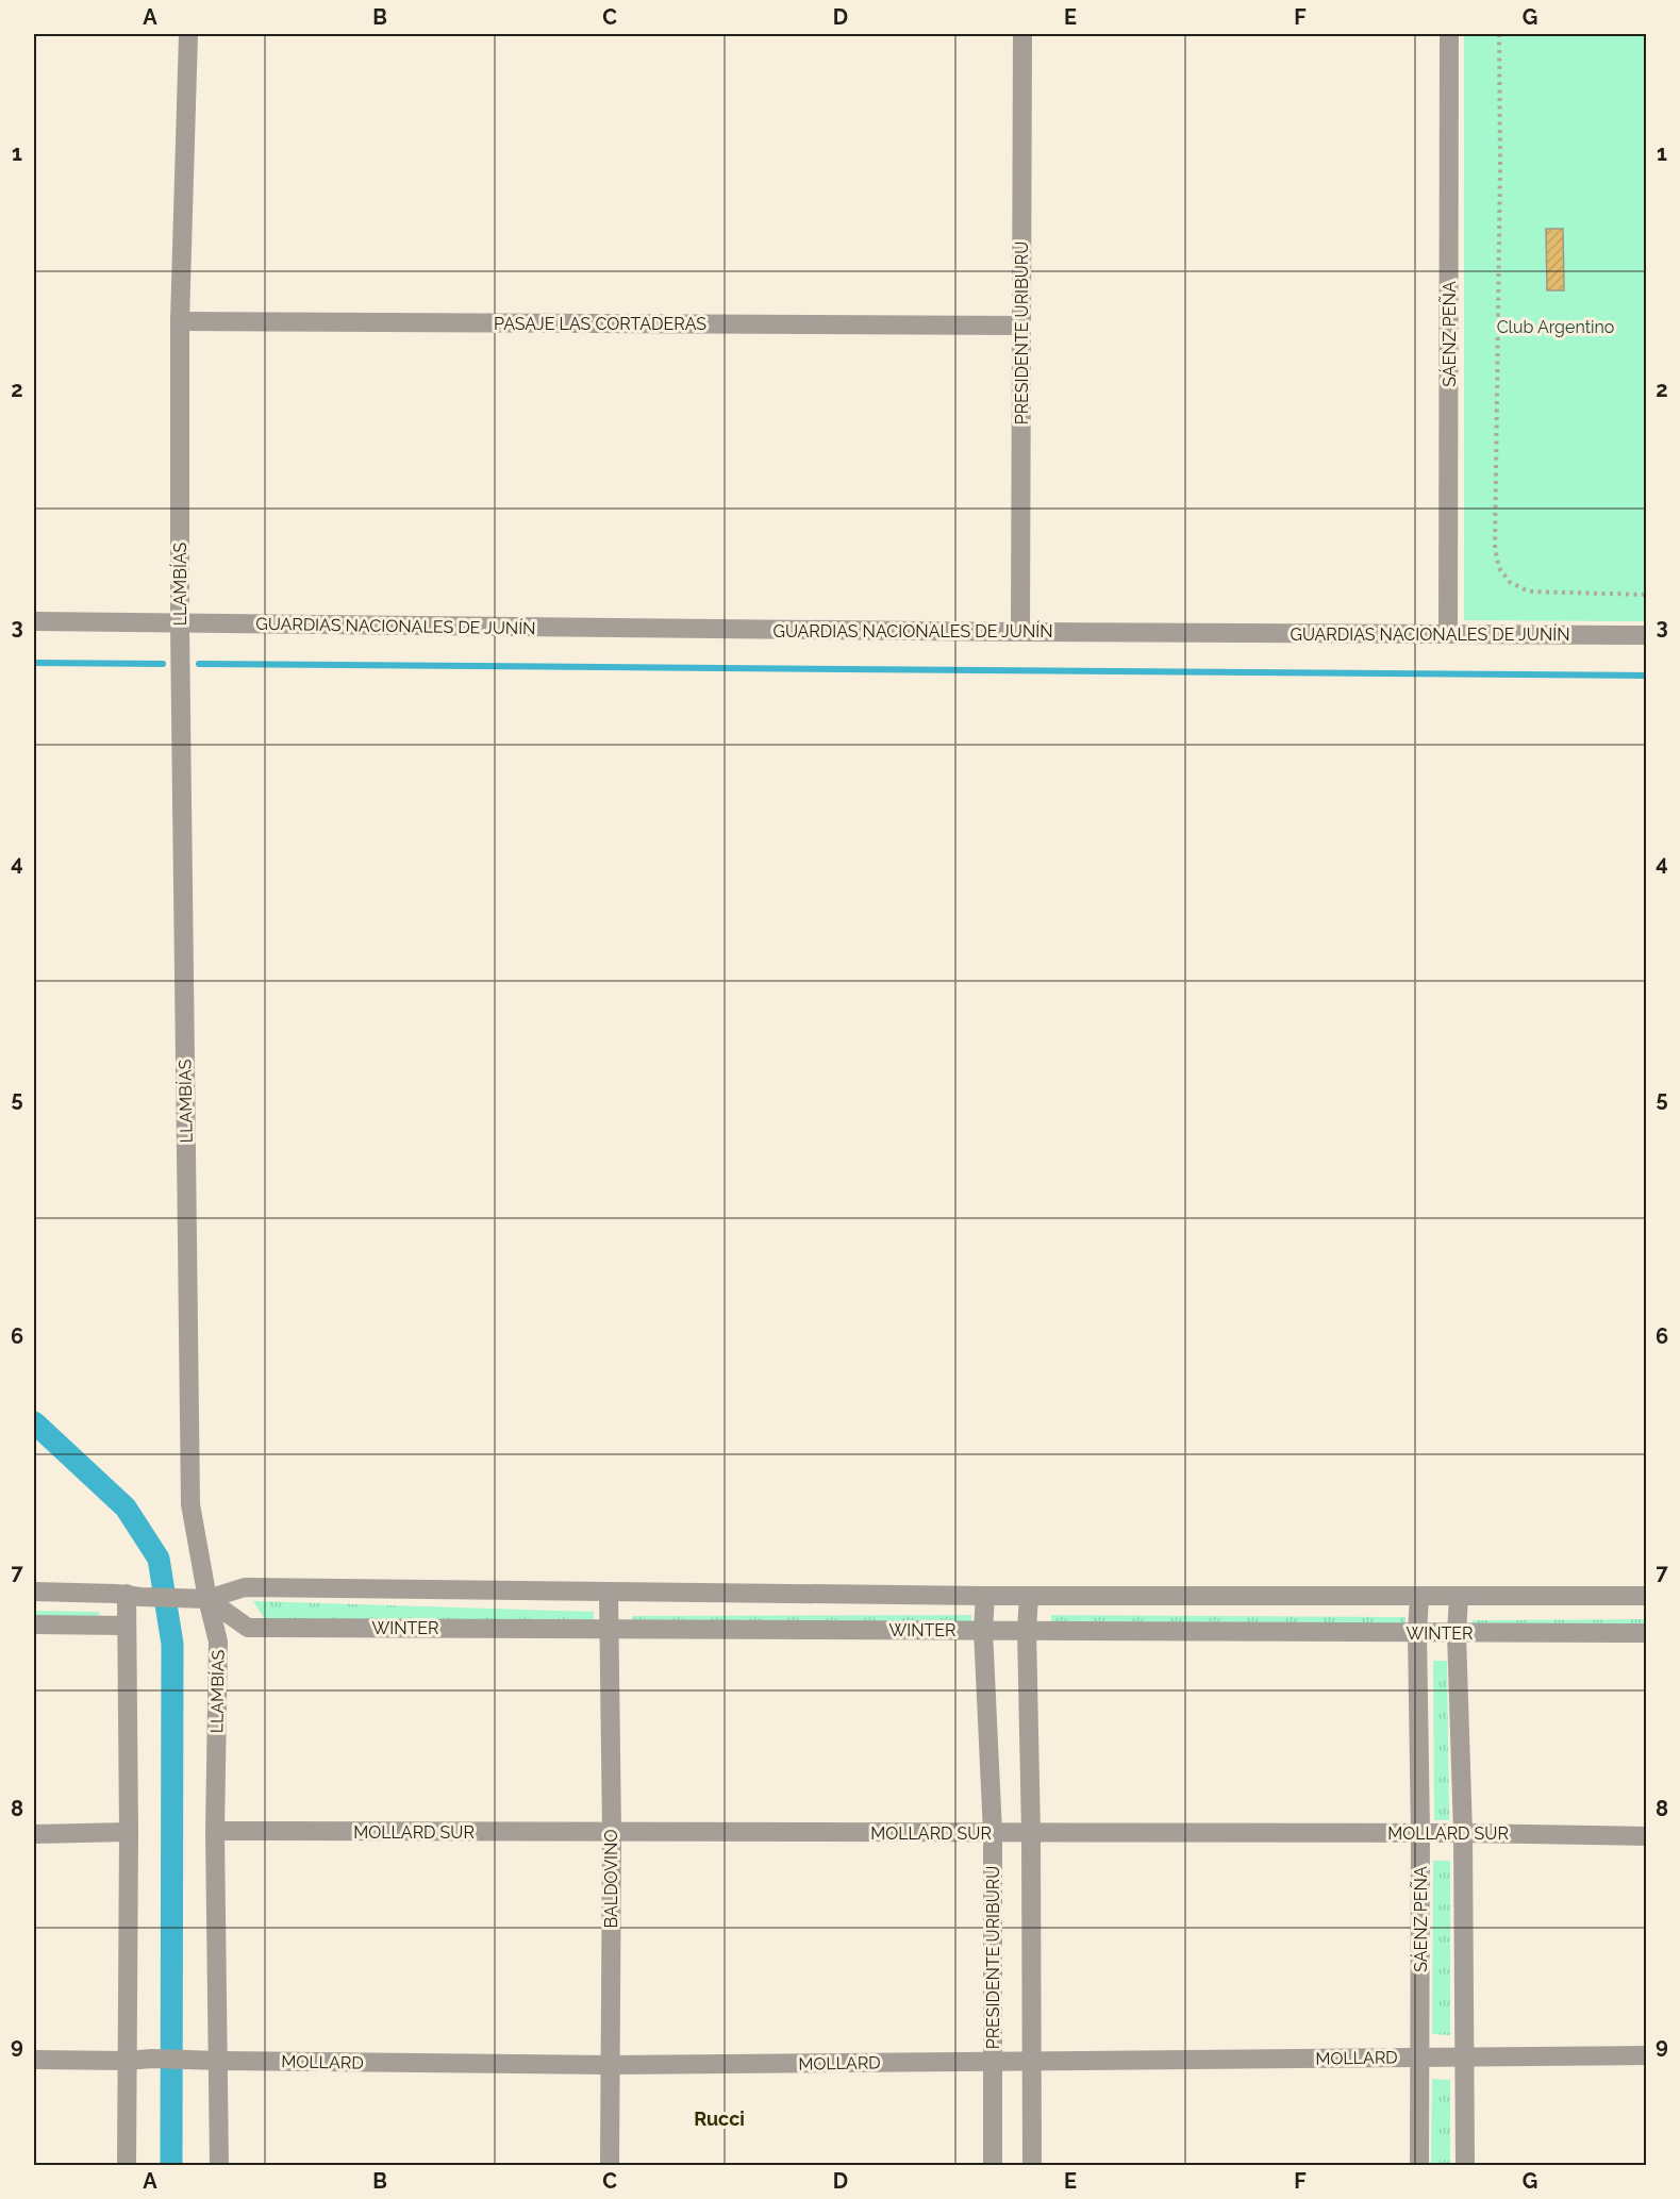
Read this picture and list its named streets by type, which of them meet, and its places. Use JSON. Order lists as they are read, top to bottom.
{
  "streets": {
    "street": [
      "PASAJE LAS CORTADERAS",
      "PRESIDENTE URIBURU",
      "SÁENZ PEÑA",
      "LLAMBÍAS",
      "GUARDIAS NACIONALES DE JUNÍN",
      "WINTER",
      "MOLLARD SUR",
      "BALDOVINO",
      "MOLLARD"
    ]
  },
  "crossings": [
    ["PASAJE LAS CORTADERAS", "PRESIDENTE URIBURU"],
    ["PASAJE LAS CORTADERAS", "LLAMBÍAS"],
    ["PRESIDENTE URIBURU", "GUARDIAS NACIONALES DE JUNÍN"],
    ["PRESIDENTE URIBURU", "WINTER"],
    ["PRESIDENTE URIBURU", "MOLLARD SUR"],
    ["PRESIDENTE URIBURU", "MOLLARD"],
    ["SÁENZ PEÑA", "GUARDIAS NACIONALES DE JUNÍN"],
    ["SÁENZ PEÑA", "WINTER"],
    ["SÁENZ PEÑA", "MOLLARD SUR"],
    ["SÁENZ PEÑA", "MOLLARD"],
    ["LLAMBÍAS", "GUARDIAS NACIONALES DE JUNÍN"],
    ["LLAMBÍAS", "WINTER"],
    ["LLAMBÍAS", "MOLLARD SUR"],
    ["LLAMBÍAS", "MOLLARD"],
    ["WINTER", "BALDOVINO"],
    ["MOLLARD SUR", "BALDOVINO"],
    ["BALDOVINO", "MOLLARD"]
  ],
  "districts": ["Rucci"],
  "parks": ["Club Argentino"],
  "grid": {
    "columns": [
      "A",
      "B",
      "C",
      "D",
      "E",
      "F",
      "G"
    ],
    "rows": [
      "1",
      "2",
      "3",
      "4",
      "5",
      "6",
      "7",
      "8",
      "9"
    ]
  }
}
